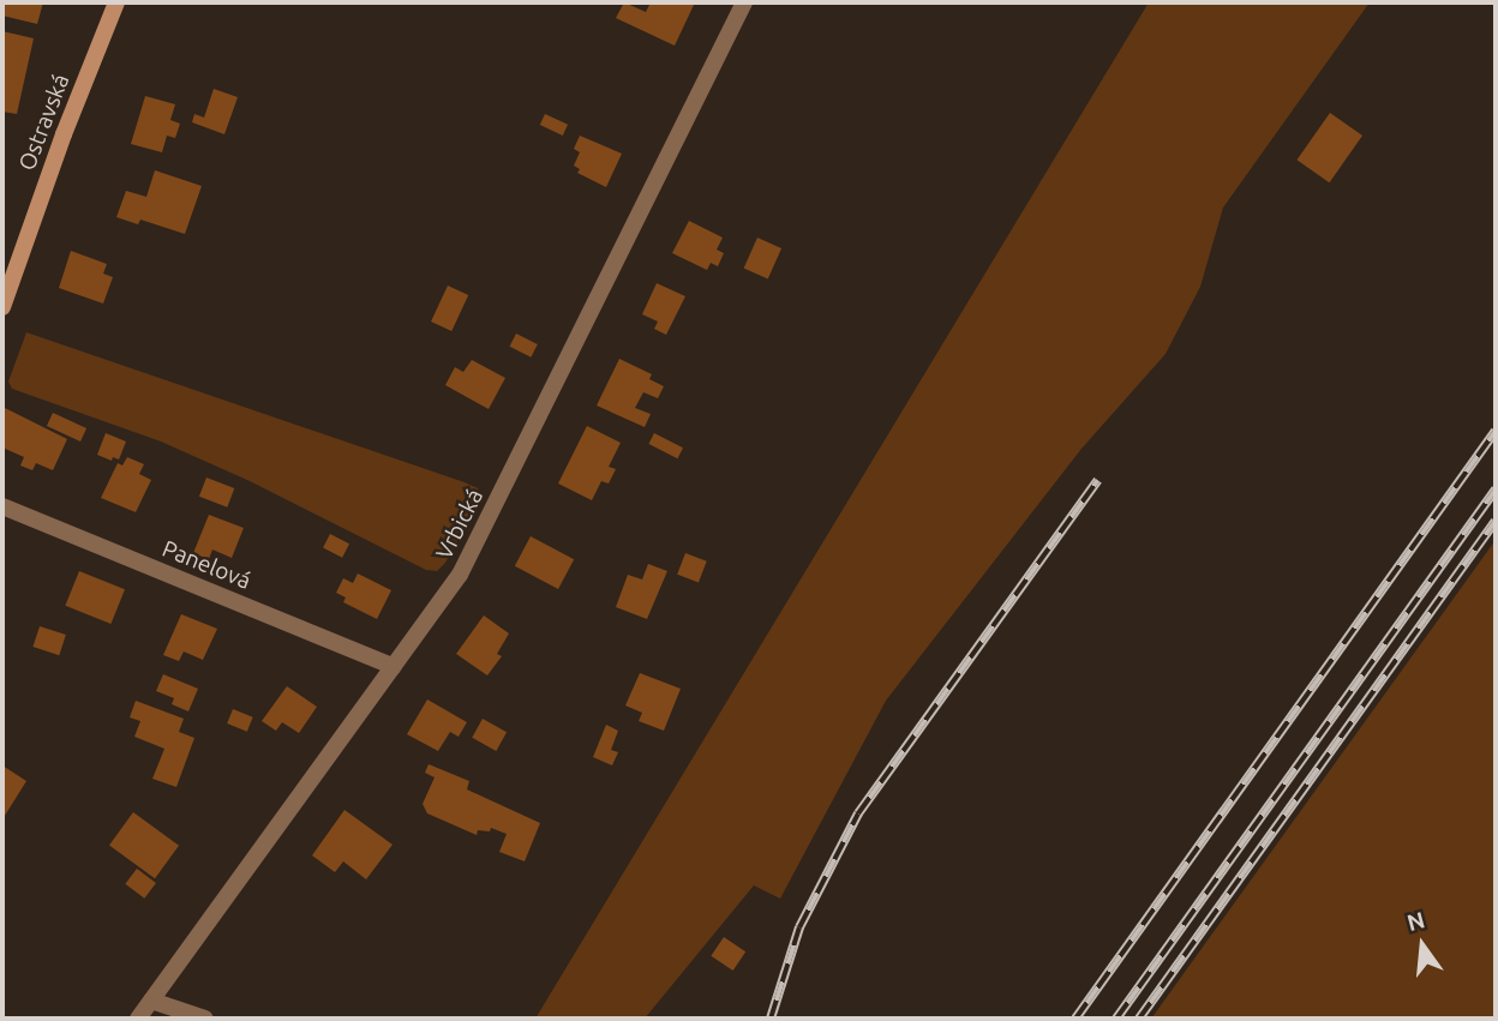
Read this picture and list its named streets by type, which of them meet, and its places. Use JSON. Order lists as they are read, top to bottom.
{
  "streets": {
    "main road": ["Ostravská"],
    "street": ["Vrbická", "Panelová"]
  },
  "crossings": [
    ["Vrbická", "Panelová"]
  ],
  "north": "top"
}
